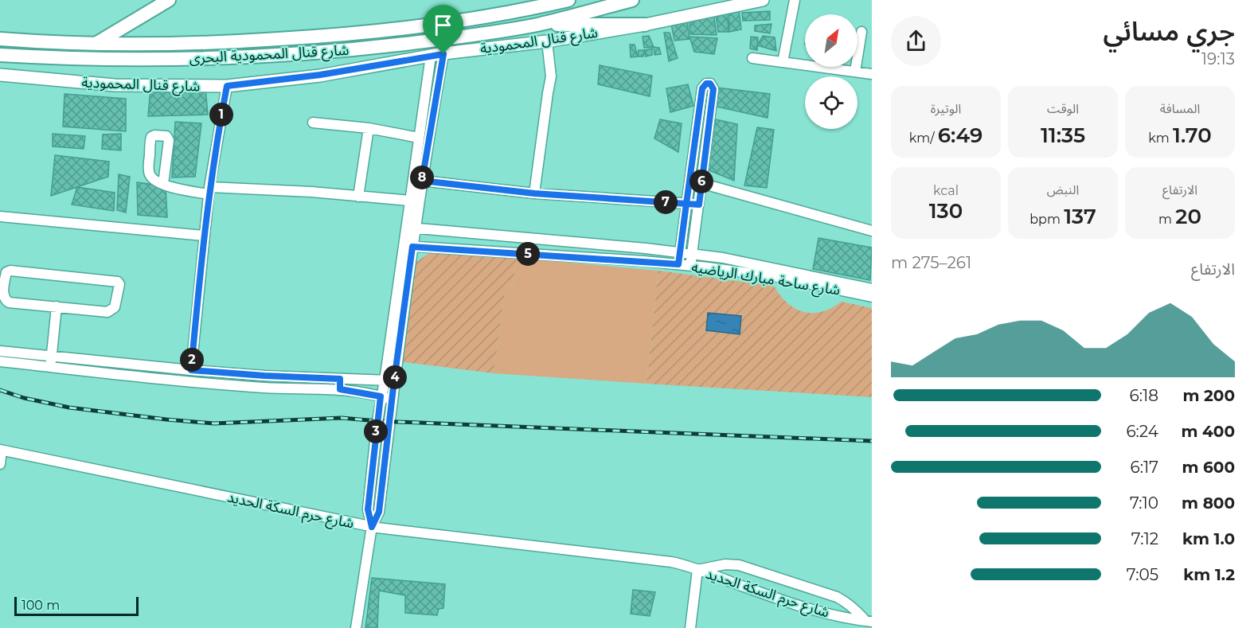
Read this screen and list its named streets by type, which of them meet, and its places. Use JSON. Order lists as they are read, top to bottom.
{
  "streets": {
    "main road": ["شارع قنال المحمودية البحرى"],
    "street": ["شارع قنال المحمودية", "شارع ساحة مبارك الرياضيه", "شارع حرم السكة الحديد"]
  },
  "scale_bar": "100 m",
  "north": "top right",
  "page": {
    "heading": ["جري مسائي", "19:13"],
    "stats": [
      ["المسافة", "1.70 km"],
      ["الوقت", "11:35"],
      ["الوتيرة", "6:49 /km"],
      ["الارتفاع", "20 m"],
      ["النبض", "137 bpm"],
      ["kcal", "130"]
    ],
    "pins": [
      "1",
      "8",
      "6",
      "7",
      "5",
      "2",
      "4",
      "3"
    ],
    "chart": ["الارتفاع", "261–275 m"],
    "list": [
      {
        "name": "200 m",
        "note": "6:18"
      },
      {
        "name": "400 m",
        "note": "6:24"
      },
      {
        "name": "600 m",
        "note": "6:17"
      },
      {
        "name": "800 m",
        "note": "7:10"
      },
      {
        "name": "1.0 km",
        "note": "7:12"
      },
      {
        "name": "1.2 km",
        "note": "7:05"
      }
    ],
    "scale": "100 m"
  }
}
